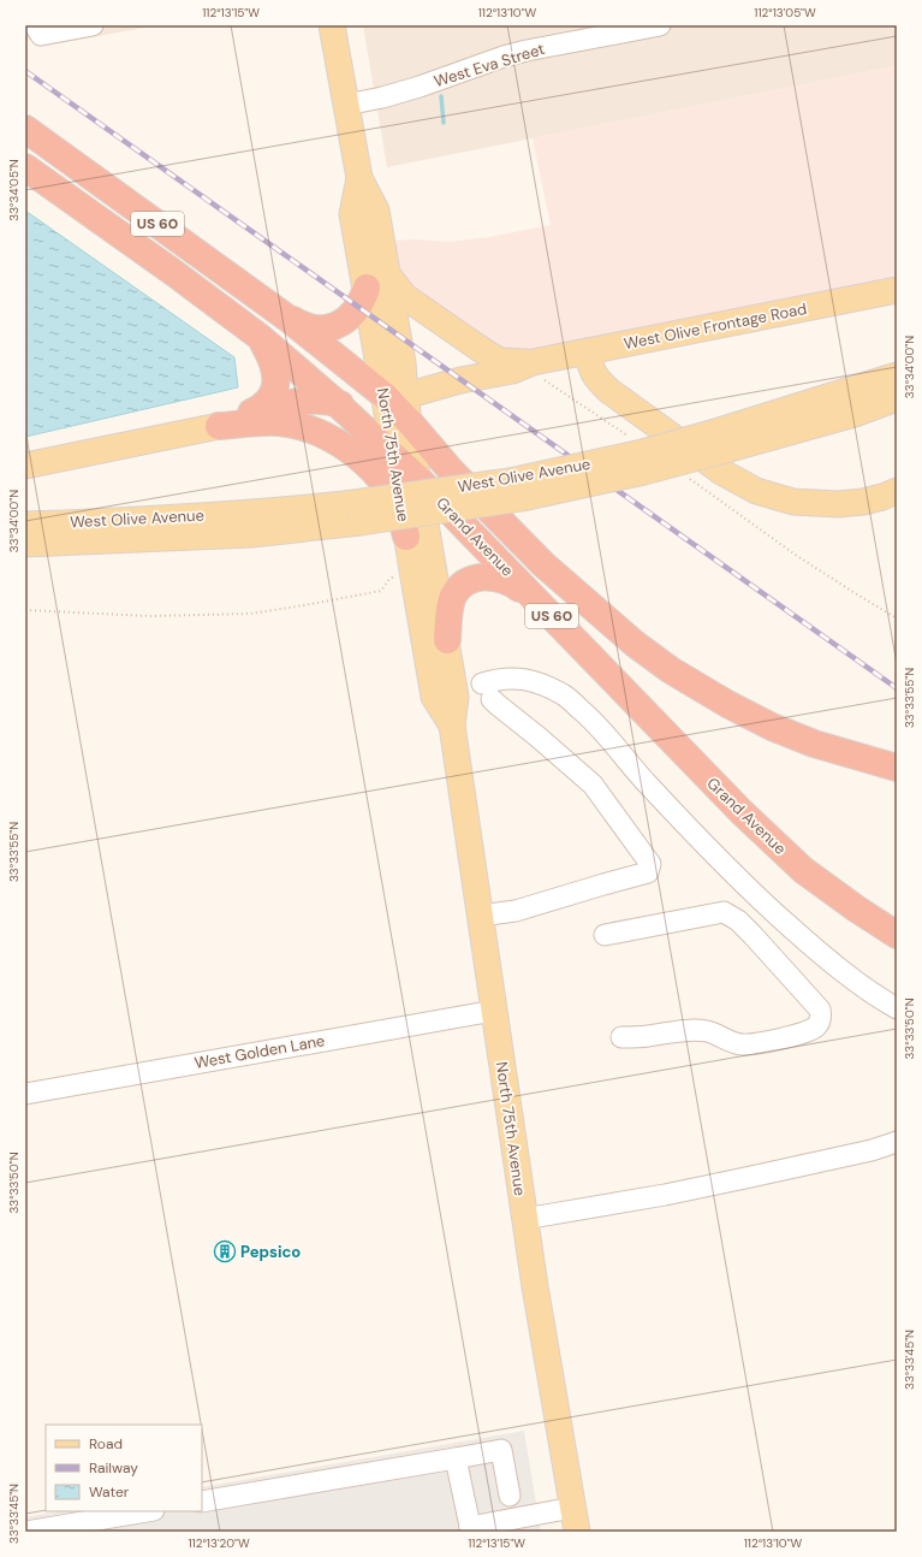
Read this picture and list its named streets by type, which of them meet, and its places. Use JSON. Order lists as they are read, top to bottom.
{
  "streets": {
    "highway": ["US 60", "Grand Avenue"],
    "main road": ["West Olive Frontage Road", "North 75th Avenue", "West Olive Avenue"],
    "street": ["West Eva Street", "West Golden Lane"]
  },
  "crossings": [
    ["West Eva Street", "North 75th Avenue"],
    ["North 75th Avenue", "Grand Avenue"],
    ["North 75th Avenue", "West Golden Lane"]
  ],
  "places": {
    "building": ["Pepsico"]
  },
  "legend": ["Road", "Railway", "Water"],
  "coordinates": [
    "112°13'15\"W",
    "112°13'10\"W",
    "112°13'05\"W",
    "33°34'05\"N",
    "33°34'00\"N",
    "33°33'55\"N",
    "33°33'50\"N",
    "33°33'45\"N",
    "112°13'20\"W"
  ]
}
